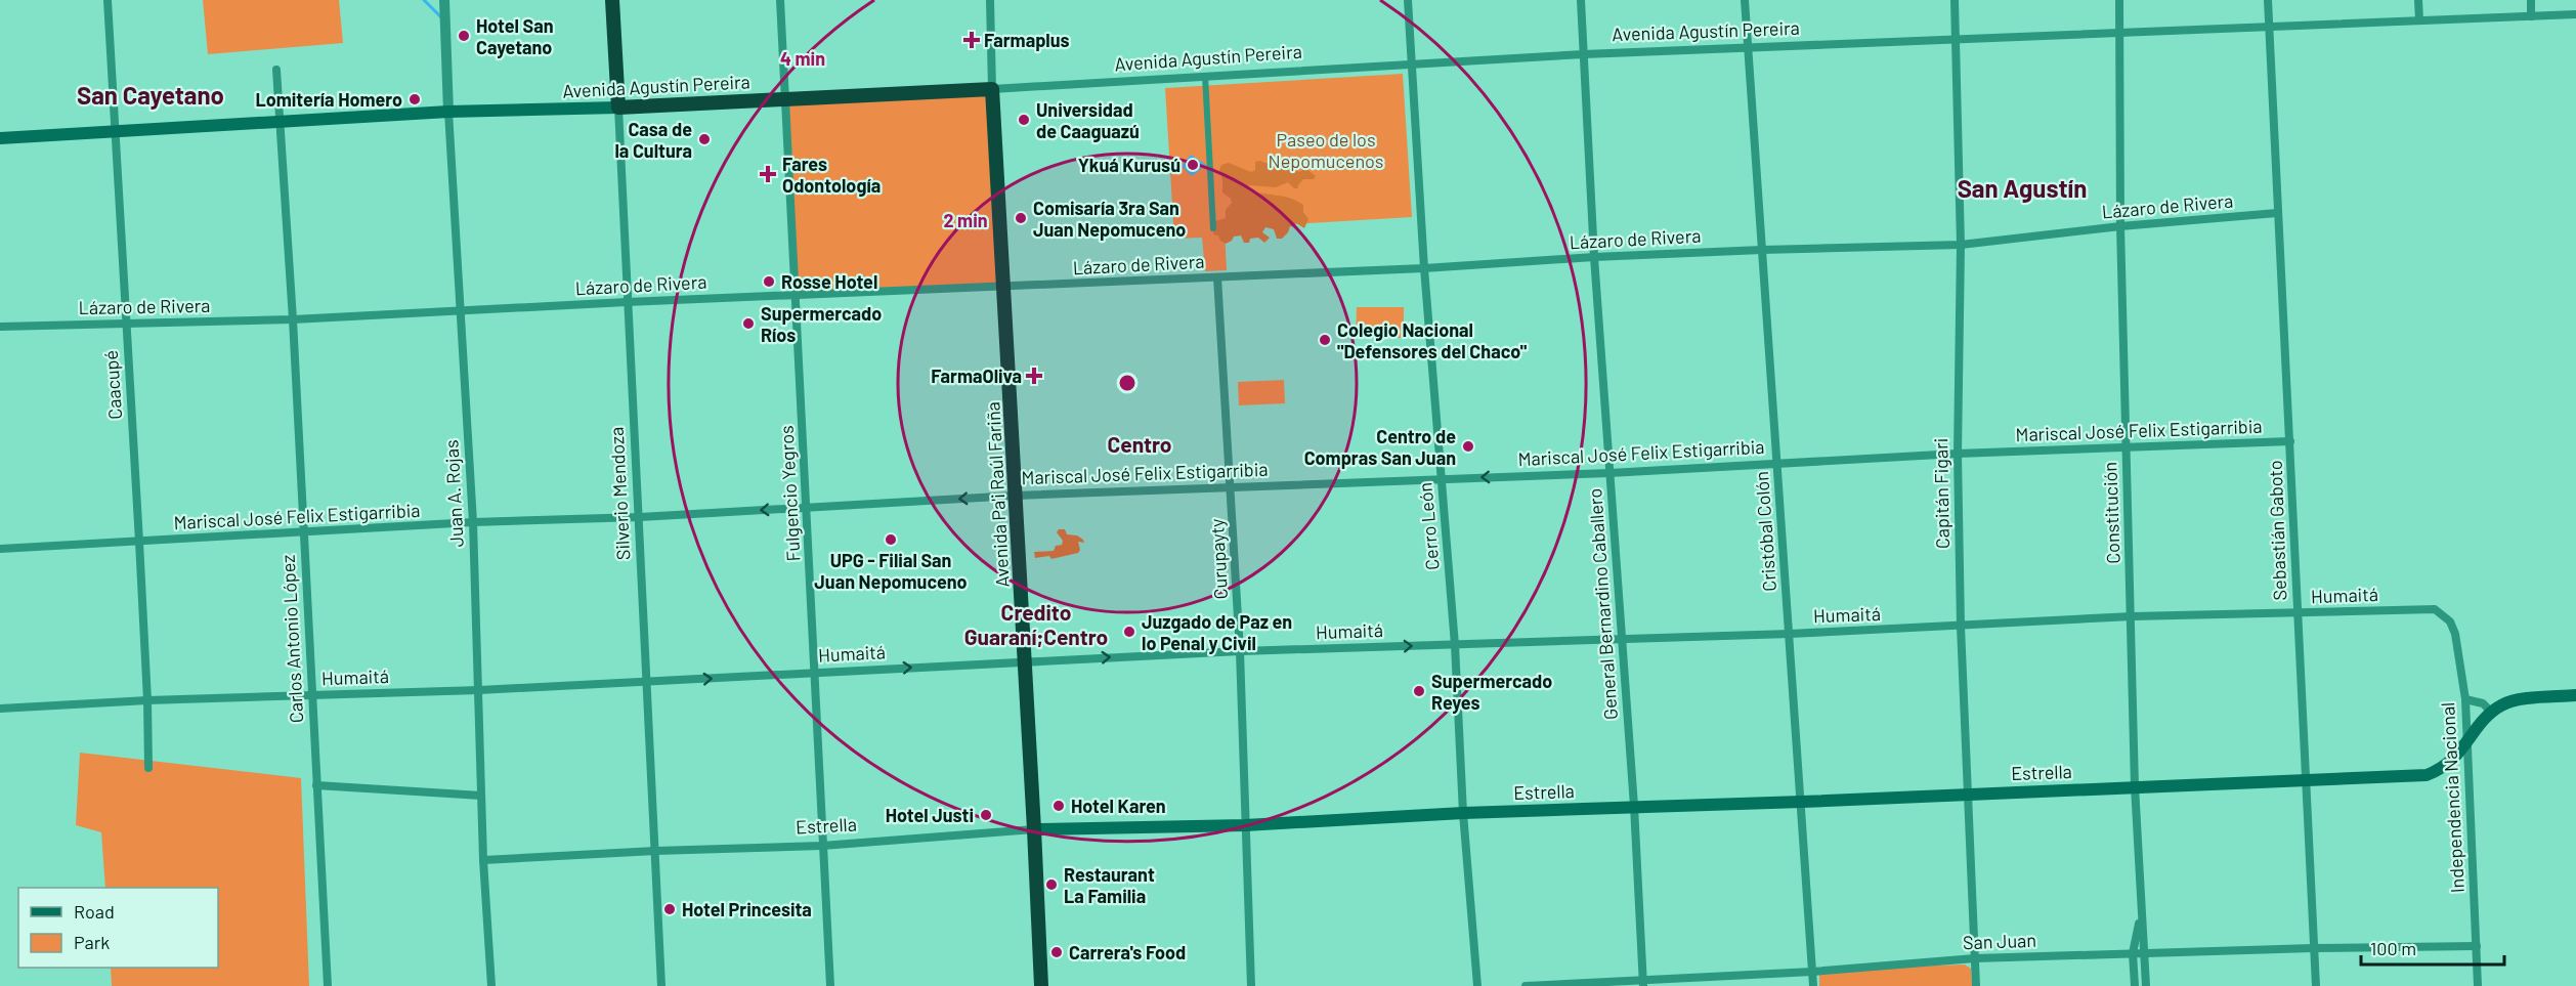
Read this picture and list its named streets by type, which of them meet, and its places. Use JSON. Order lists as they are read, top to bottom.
{
  "streets": {
    "highway": ["Avenida Agustín Pereira", "Silverio Mendoza", "Avenida Pa'i Raúl Fariña"],
    "main road": ["Estrella"],
    "street": [
      "Lázaro de Rivera",
      "Caacupé",
      "Mariscal José Felix Estigarribia",
      "Juan A. Rojas",
      "Fulgencio Yegros",
      "Capitán Figari",
      "Constitución",
      "Cerro León",
      "Sebastián Gaboto",
      "Cristóbal Colón",
      "Curupayty",
      "Humaitá",
      "General Bernardino Caballero",
      "Carlos Antonio López",
      "Independencia Nacional",
      "San Juan"
    ]
  },
  "crossings": [
    ["Avenida Agustín Pereira", "Caacupé"],
    ["Avenida Agustín Pereira", "Juan A. Rojas"],
    ["Avenida Agustín Pereira", "Silverio Mendoza"],
    ["Avenida Agustín Pereira", "Fulgencio Yegros"],
    ["Avenida Agustín Pereira", "Capitán Figari"],
    ["Avenida Agustín Pereira", "Avenida Pa'i Raúl Fariña"],
    ["Avenida Agustín Pereira", "Constitución"],
    ["Avenida Agustín Pereira", "Cerro León"],
    ["Avenida Agustín Pereira", "Sebastián Gaboto"],
    ["Avenida Agustín Pereira", "Cristóbal Colón"],
    ["Avenida Agustín Pereira", "General Bernardino Caballero"],
    ["Avenida Agustín Pereira", "Carlos Antonio López"],
    ["Lázaro de Rivera", "Caacupé"],
    ["Lázaro de Rivera", "Juan A. Rojas"],
    ["Lázaro de Rivera", "Silverio Mendoza"],
    ["Lázaro de Rivera", "Fulgencio Yegros"],
    ["Lázaro de Rivera", "Capitán Figari"],
    ["Lázaro de Rivera", "Avenida Pa'i Raúl Fariña"],
    ["Lázaro de Rivera", "Constitución"],
    ["Lázaro de Rivera", "Cerro León"],
    ["Lázaro de Rivera", "Sebastián Gaboto"],
    ["Lázaro de Rivera", "Cristóbal Colón"],
    ["Lázaro de Rivera", "Curupayty"],
    ["Lázaro de Rivera", "General Bernardino Caballero"],
    ["Lázaro de Rivera", "Carlos Antonio López"],
    ["Caacupé", "Mariscal José Felix Estigarribia"],
    ["Caacupé", "Humaitá"],
    ["Mariscal José Felix Estigarribia", "Juan A. Rojas"],
    ["Mariscal José Felix Estigarribia", "Silverio Mendoza"],
    ["Mariscal José Felix Estigarribia", "Fulgencio Yegros"],
    ["Mariscal José Felix Estigarribia", "Capitán Figari"],
    ["Mariscal José Felix Estigarribia", "Avenida Pa'i Raúl Fariña"],
    ["Mariscal José Felix Estigarribia", "Constitución"],
    ["Mariscal José Felix Estigarribia", "Cerro León"],
    ["Mariscal José Felix Estigarribia", "Sebastián Gaboto"],
    ["Mariscal José Felix Estigarribia", "Cristóbal Colón"],
    ["Mariscal José Felix Estigarribia", "Curupayty"],
    ["Mariscal José Felix Estigarribia", "General Bernardino Caballero"],
    ["Mariscal José Felix Estigarribia", "Carlos Antonio López"],
    ["Juan A. Rojas", "Humaitá"],
    ["Juan A. Rojas", "Estrella"],
    ["Silverio Mendoza", "Humaitá"],
    ["Silverio Mendoza", "Estrella"],
    ["Fulgencio Yegros", "Humaitá"],
    ["Fulgencio Yegros", "Estrella"],
    ["Capitán Figari", "Humaitá"],
    ["Capitán Figari", "Estrella"],
    ["Capitán Figari", "San Juan"],
    ["Avenida Pa'i Raúl Fariña", "Humaitá"],
    ["Avenida Pa'i Raúl Fariña", "Estrella"],
    ["Constitución", "Humaitá"],
    ["Constitución", "Estrella"],
    ["Constitución", "San Juan"],
    ["Cerro León", "Humaitá"],
    ["Cerro León", "Estrella"],
    ["Sebastián Gaboto", "Humaitá"],
    ["Sebastián Gaboto", "Estrella"],
    ["Sebastián Gaboto", "San Juan"],
    ["Cristóbal Colón", "Humaitá"],
    ["Cristóbal Colón", "Estrella"],
    ["Cristóbal Colón", "San Juan"],
    ["Curupayty", "Humaitá"],
    ["Curupayty", "Estrella"],
    ["Humaitá", "General Bernardino Caballero"],
    ["Humaitá", "Carlos Antonio López"],
    ["Humaitá", "Independencia Nacional"],
    ["General Bernardino Caballero", "Estrella"],
    ["General Bernardino Caballero", "San Juan"],
    ["Estrella", "Independencia Nacional"],
    ["Independencia Nacional", "San Juan"]
  ],
  "districts": [
    "San Cayetano",
    "San Agustín",
    "Centro",
    "Credito Guaraní;Centro"
  ],
  "parks": ["Paseo de los Nepomucenos"],
  "places": {
    "other": [
      "Hotel San Cayetano",
      "Lomitería Homero",
      "Universidad de Caaguazú",
      "Casa de la Cultura",
      "Ykuá Kurusú",
      "Comisaría 3ra San Juan Nepomuceno",
      "Rosse Hotel",
      "Supermercado Ríos",
      "Colegio Nacional \"Defensores del Chaco\"",
      "Centro de Compras San Juan",
      "UPG - Filial San Juan Nepomuceno",
      "Juzgado de Paz en lo Penal y Civil",
      "Supermercado Reyes",
      "Hotel Karen",
      "Hotel Justi",
      "Restaurant La Familia",
      "Hotel Princesita",
      "Carrera's Food"
    ],
    "health": ["Farmaplus", "Fares Odontología", "FarmaOliva"]
  },
  "legend": ["Road", "Park"],
  "scale_bar": "100 m",
  "rings": ["4 min", "2 min"]
}
